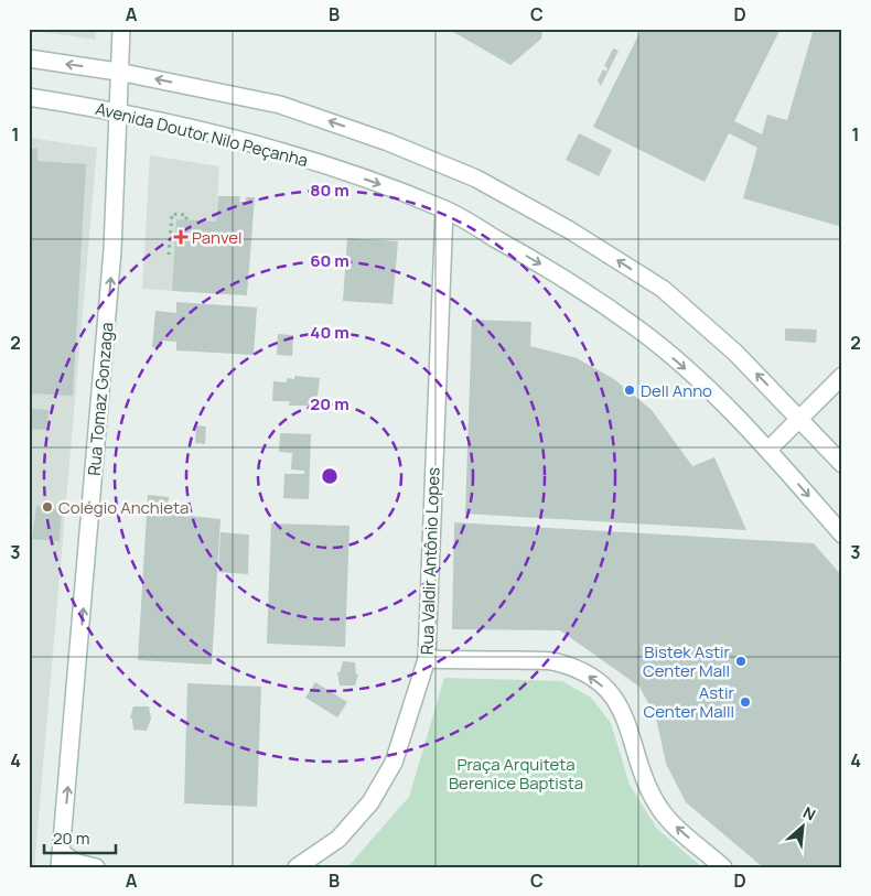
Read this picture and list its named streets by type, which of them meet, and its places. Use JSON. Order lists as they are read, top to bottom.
{
  "streets": {
    "street": ["Avenida Doutor Nilo Peçanha", "Rua Tomaz Gonzaga", "Rua Valdir Antônio Lopes"]
  },
  "crossings": [
    ["Avenida Doutor Nilo Peçanha", "Rua Tomaz Gonzaga"],
    ["Avenida Doutor Nilo Peçanha", "Rua Valdir Antônio Lopes"]
  ],
  "one_way": ["Rua Tomaz Gonzaga"],
  "parks": ["Praça Arquiteta Berenice Baptista"],
  "places": {
    "health": ["Panvel"],
    "other": [
      "Dell Anno",
      "Colégio Anchieta",
      "Bistek Astir Center Mall",
      "Astir Center Malll"
    ]
  },
  "scale_bar": "20 m",
  "north": "top right",
  "grid": {
    "columns": [
      "A",
      "B",
      "C",
      "D"
    ],
    "rows": [
      "1",
      "2",
      "3",
      "4"
    ]
  },
  "rings": [
    "80 m",
    "60 m",
    "40 m",
    "20 m"
  ]
}
